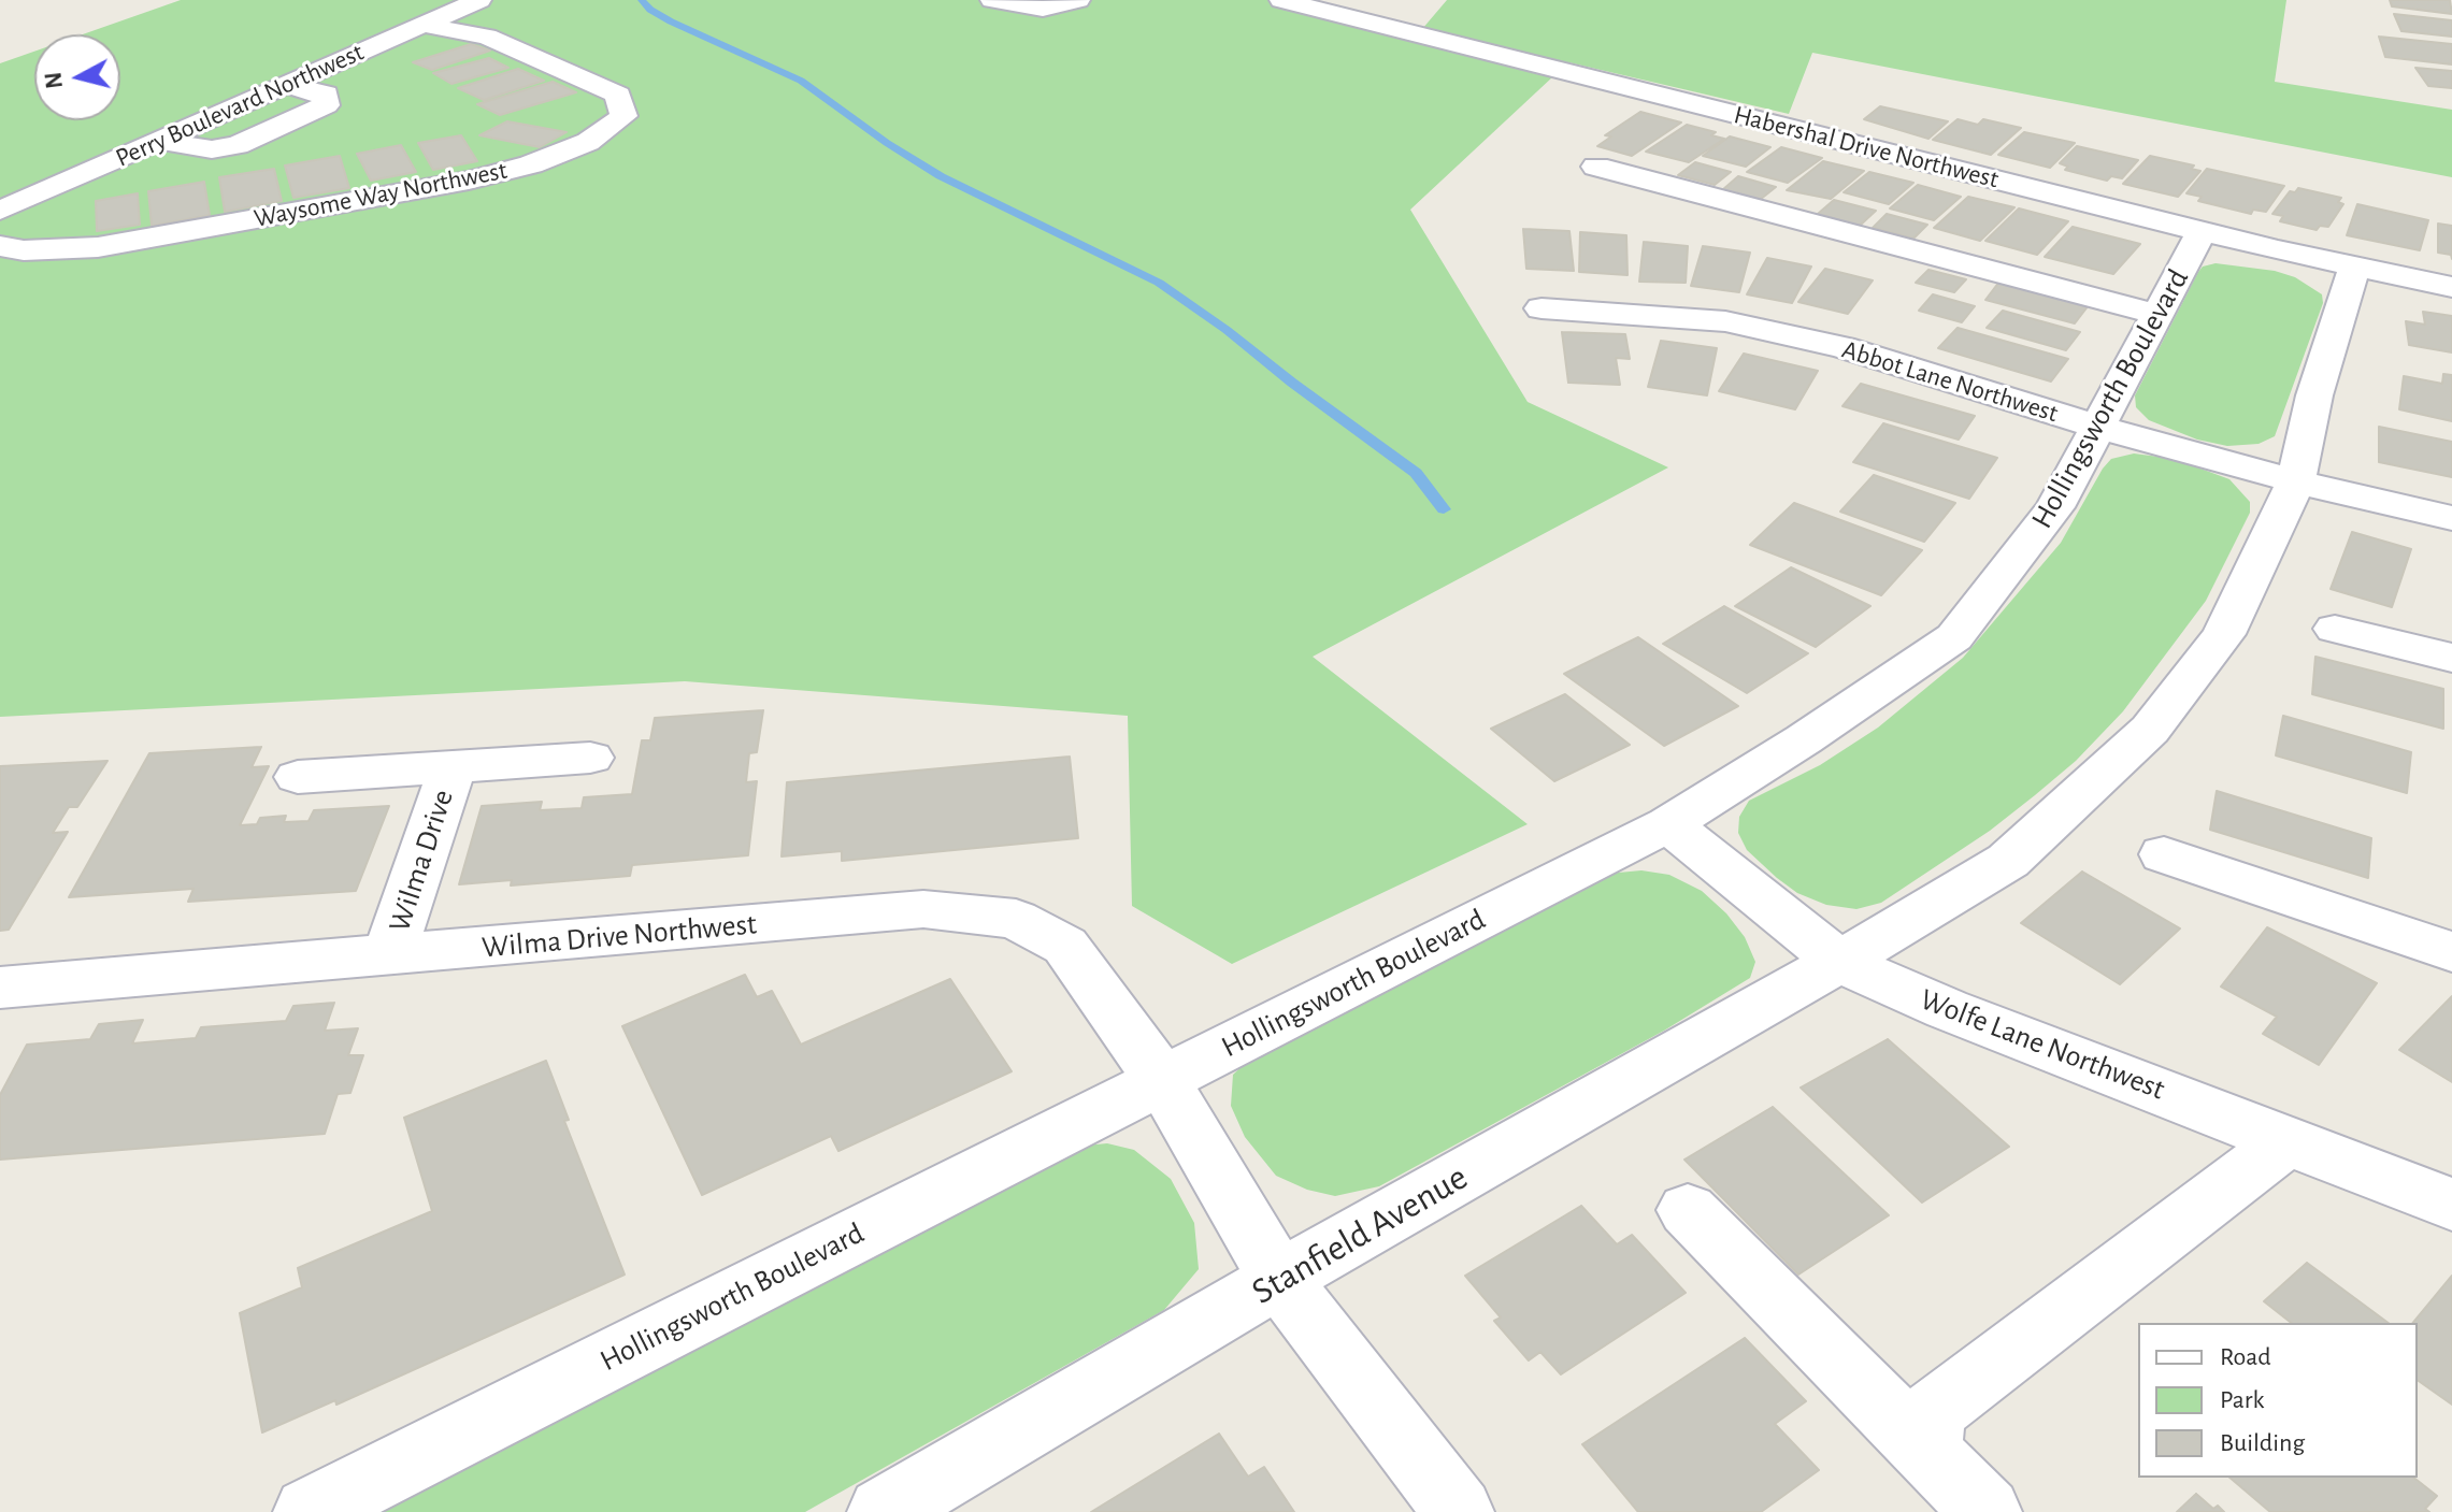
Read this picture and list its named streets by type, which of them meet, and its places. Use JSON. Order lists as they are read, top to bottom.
{
  "streets": {
    "street": [
      "Perry Boulevard Northwest",
      "Habershal Drive Northwest",
      "Waysome Way Northwest",
      "Abbot Lane Northwest",
      "Hollingsworth Boulevard",
      "Wilma Drive",
      "Wilma Drive Northwest",
      "Wolfe Lane Northwest",
      "Stanfield Avenue"
    ]
  },
  "crossings": [
    ["Perry Boulevard Northwest", "Waysome Way Northwest"],
    ["Habershal Drive Northwest", "Hollingsworth Boulevard"],
    ["Habershal Drive Northwest", "Stanfield Avenue"],
    ["Abbot Lane Northwest", "Hollingsworth Boulevard"],
    ["Abbot Lane Northwest", "Stanfield Avenue"],
    ["Hollingsworth Boulevard", "Wilma Drive Northwest"],
    ["Hollingsworth Boulevard", "Wolfe Lane Northwest"],
    ["Wilma Drive", "Wilma Drive Northwest"],
    ["Wilma Drive Northwest", "Stanfield Avenue"],
    ["Wolfe Lane Northwest", "Stanfield Avenue"]
  ],
  "legend": ["Road", "Park", "Building"],
  "north": "left"
}
